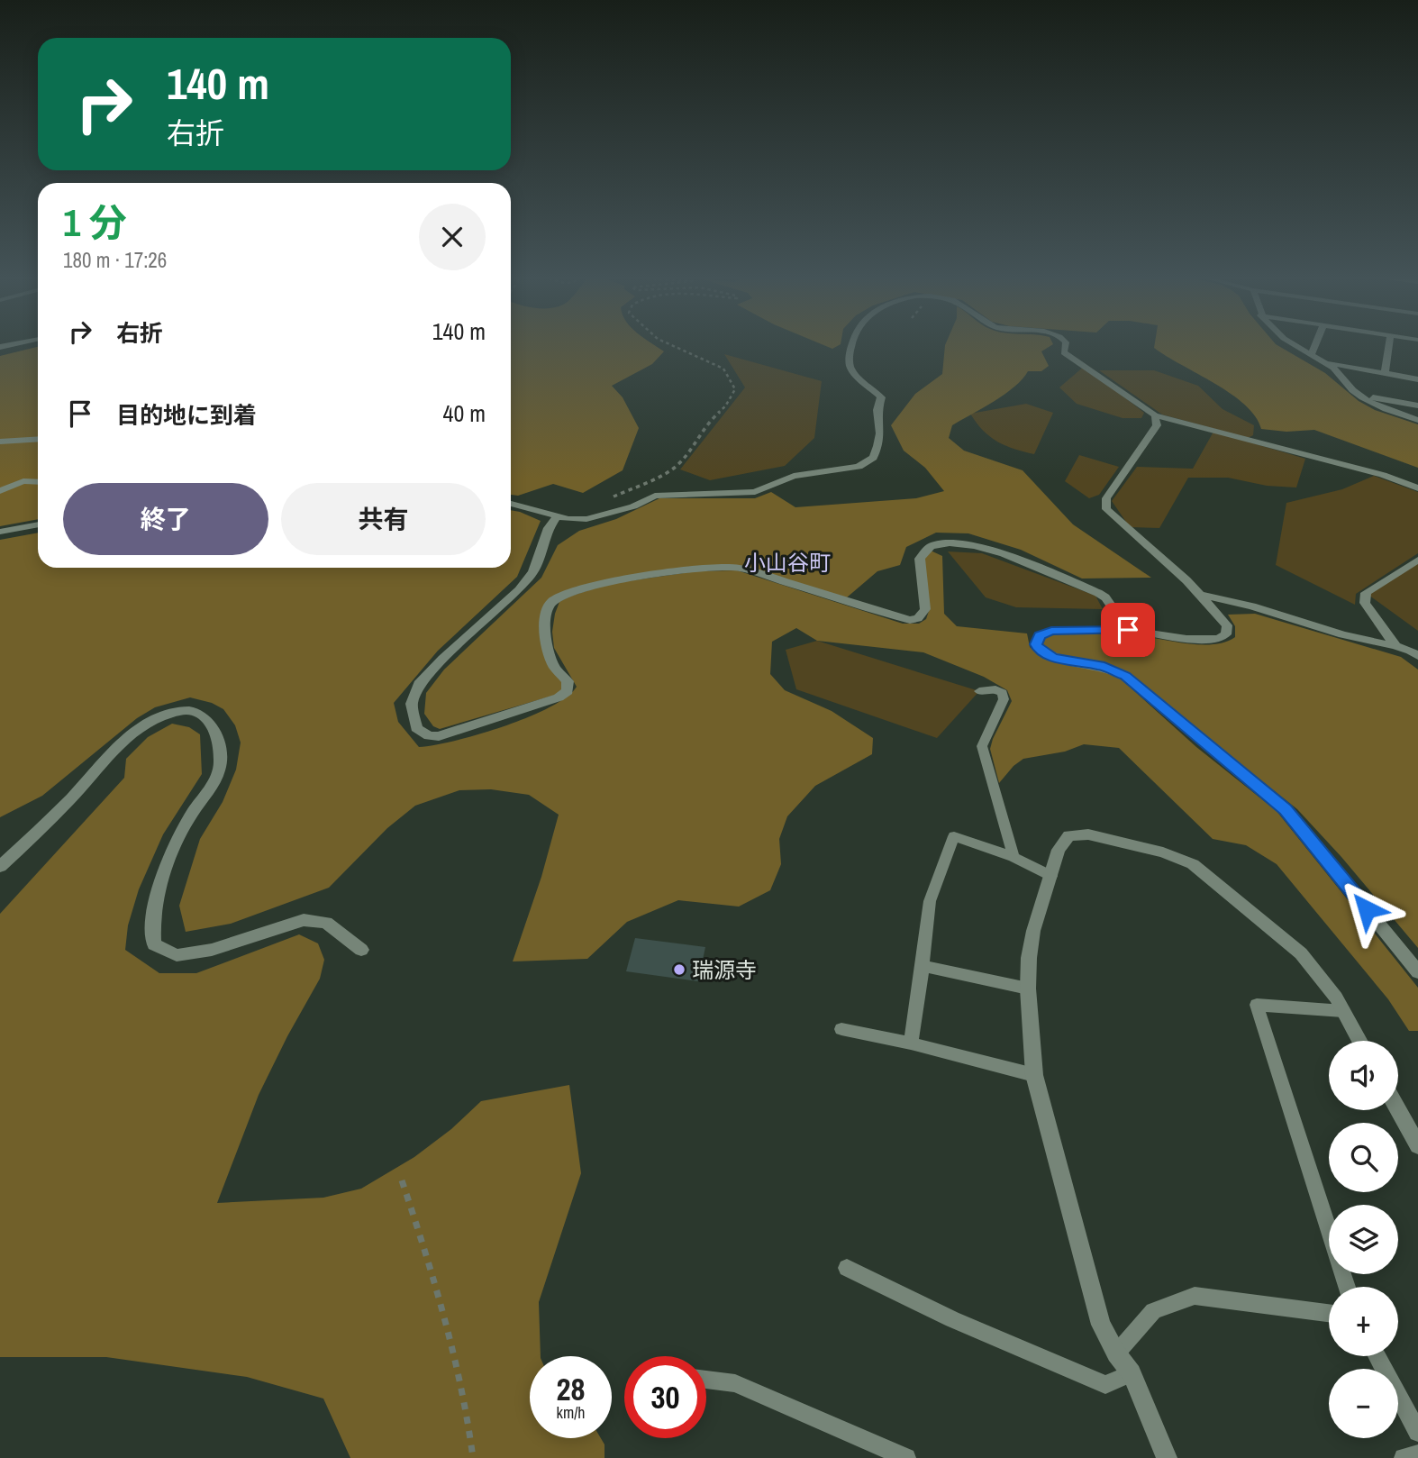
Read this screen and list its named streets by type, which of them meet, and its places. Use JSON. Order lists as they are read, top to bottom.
{
  "districts": ["小山谷町"],
  "places": ["瑞源寺"],
  "page": {
    "turn": ["140 m", "右折"],
    "heading": ["1 分", "180 m · 17:26"],
    "list": [
      {
        "name": "右折",
        "value": "140 m"
      },
      {
        "name": "目的地に到着",
        "value": "40 m"
      }
    ],
    "buttons": ["終了", "共有"],
    "map_buttons": ["+", "−"],
    "speed": "28 km/h",
    "limit": "30"
  }
}
